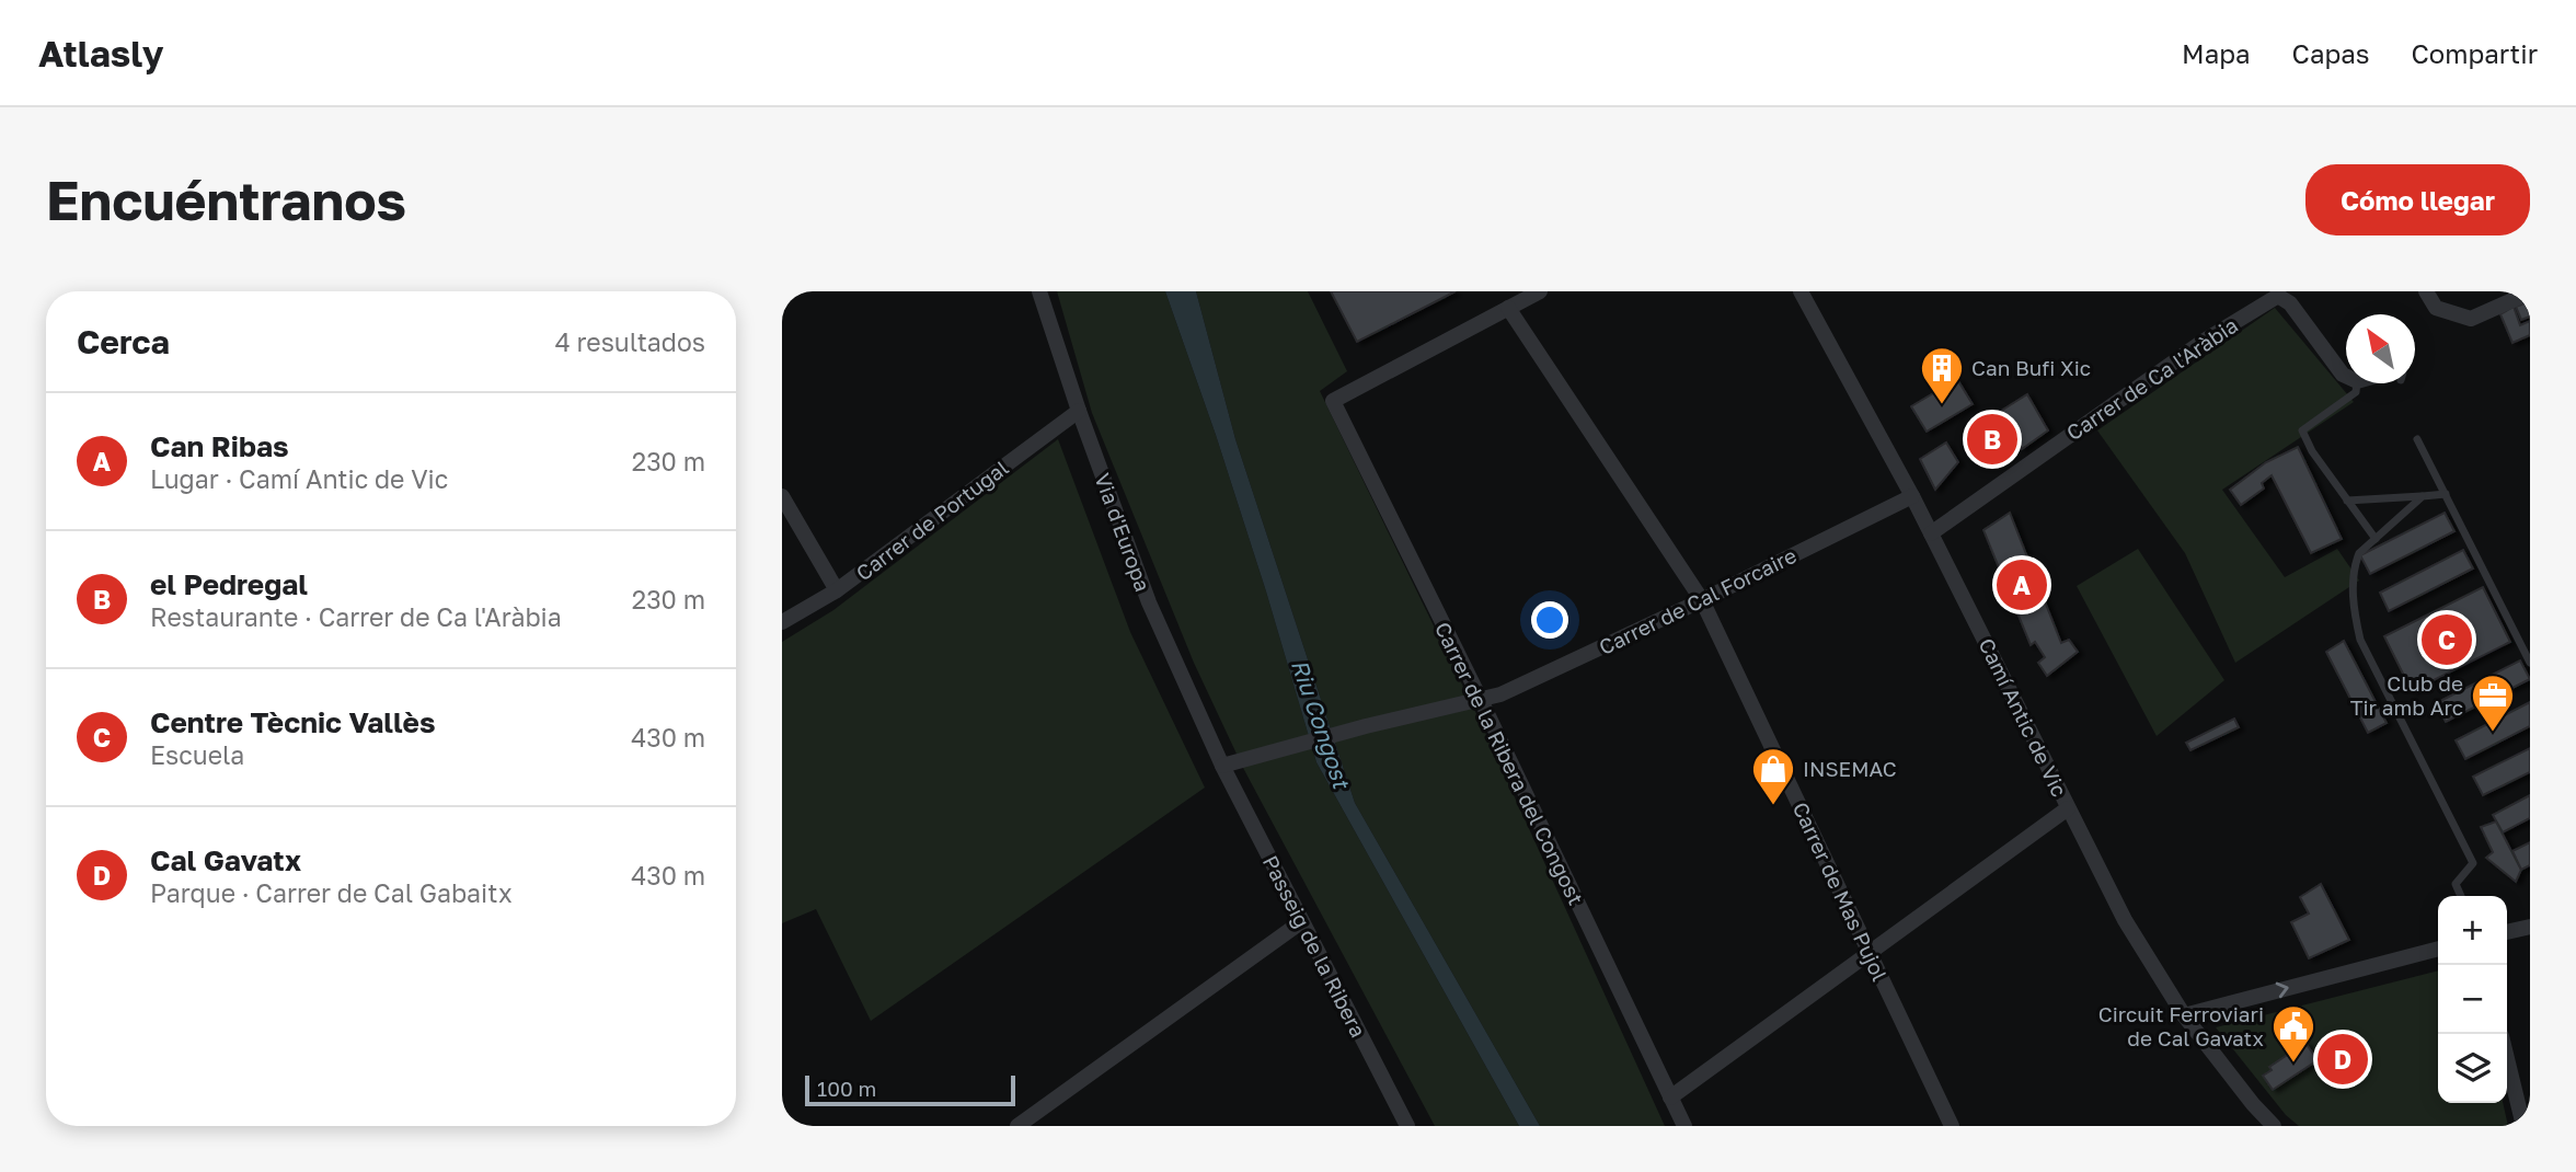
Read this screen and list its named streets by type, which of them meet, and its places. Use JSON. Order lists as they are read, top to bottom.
{
  "streets": {
    "street": [
      "Carrer de Ca l'Aràbia",
      "Carrer de Portugal",
      "Via d'Europa",
      "Carrer de Cal Forcaire",
      "Camí Antic de Vic",
      "Carrer de la Ribera del Congost",
      "Carrer de Mas Pujol",
      "Passeig de la Ribera"
    ]
  },
  "crossings": [
    ["Carrer de Ca l'Aràbia", "Camí Antic de Vic"],
    ["Carrer de Portugal", "Via d'Europa"],
    ["Via d'Europa", "Carrer de Cal Forcaire"],
    ["Via d'Europa", "Passeig de la Ribera"],
    ["Carrer de Cal Forcaire", "Camí Antic de Vic"],
    ["Carrer de Cal Forcaire", "Carrer de la Ribera del Congost"],
    ["Carrer de Cal Forcaire", "Carrer de Mas Pujol"],
    ["Carrer de Cal Forcaire", "Passeig de la Ribera"],
    ["Carrer de la Ribera del Congost", "Carrer de Mas Pujol"]
  ],
  "water": ["Riu Congost"],
  "places": {
    "building": ["Can Bufi Xic"],
    "office": ["Club de Tir amb Arc"],
    "shop": ["INSEMAC"],
    "public building": ["Circuit Ferroviari de Cal Gavatx"]
  },
  "scale_bar": "100 m",
  "north": "top left",
  "page": {
    "header": "Atlasly",
    "nav": ["Mapa", "Capas", "Compartir"],
    "buttons": "Cómo llegar",
    "title": "Encuéntranos",
    "heading": ["Cerca", "4 resultados"],
    "list": [
      {
        "mark": "A",
        "name": "Can Ribas",
        "note": "Lugar · Camí Antic de Vic",
        "value": "230 m"
      },
      {
        "mark": "B",
        "name": "el Pedregal",
        "note": "Restaurante · Carrer de Ca l'Aràbia",
        "value": "230 m"
      },
      {
        "mark": "C",
        "name": "Centre Tècnic Vallès",
        "note": "Escuela",
        "value": "430 m"
      },
      {
        "mark": "D",
        "name": "Cal Gavatx",
        "note": "Parque · Carrer de Cal Gabaitx",
        "value": "430 m"
      }
    ],
    "pins": [
      "B",
      "A",
      "C",
      "D"
    ],
    "map_buttons": ["+", "−"],
    "scale": "100 m"
  }
}
